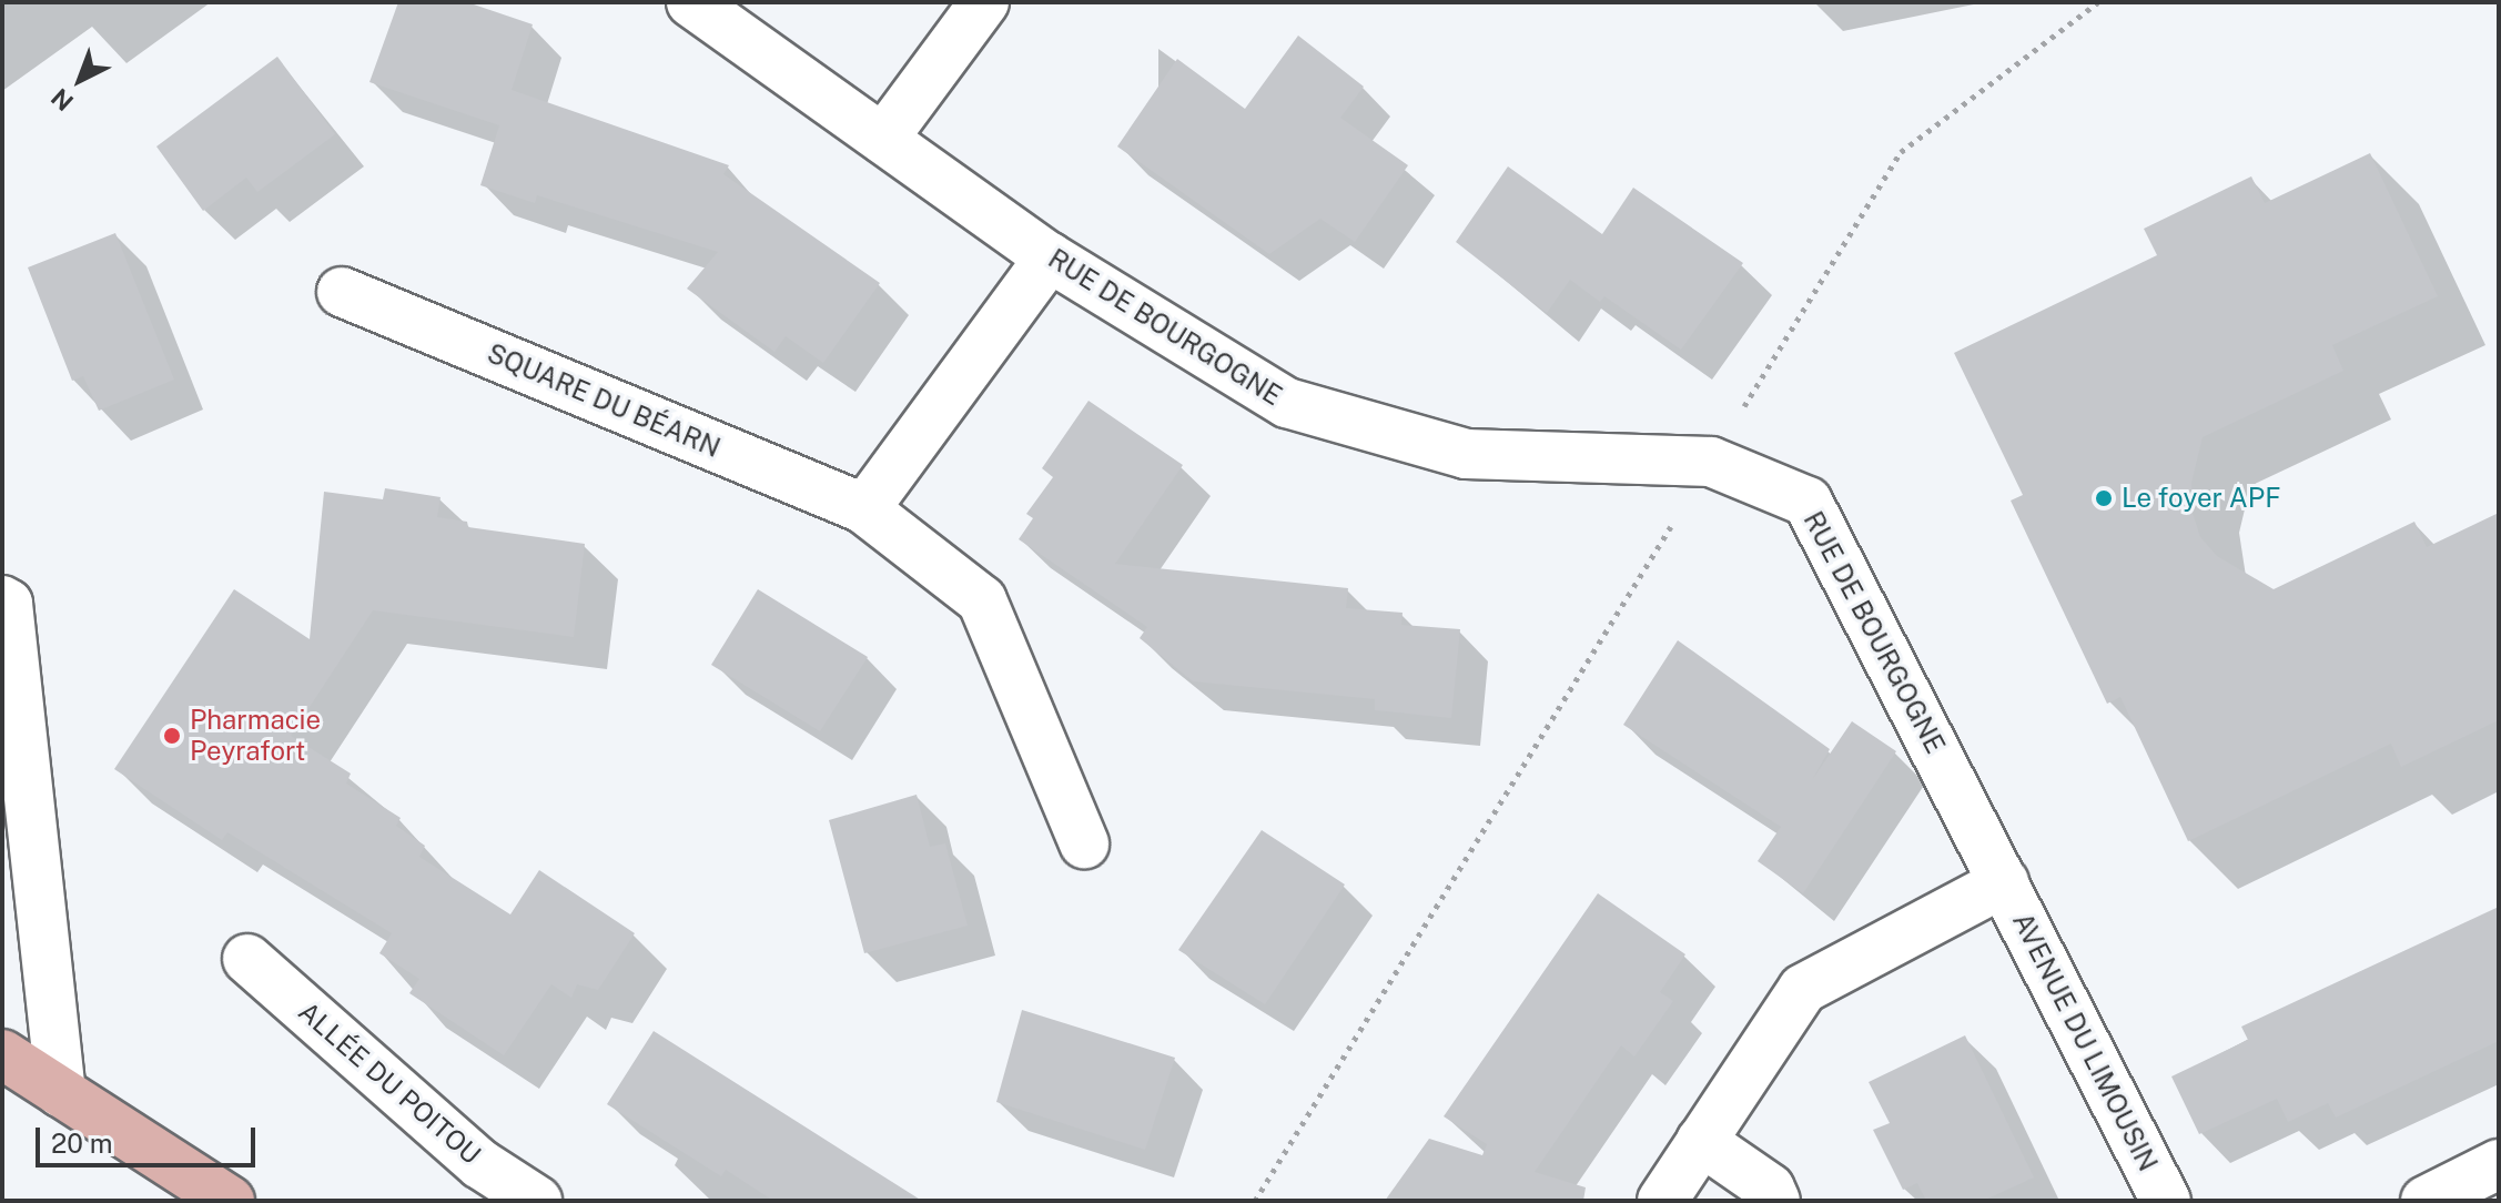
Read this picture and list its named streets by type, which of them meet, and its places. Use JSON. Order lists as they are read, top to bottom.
{
  "streets": {
    "street": [
      "RUE DE BOURGOGNE",
      "SQUARE DU BÉARN",
      "AVENUE DU LIMOUSIN",
      "ALLÉE DU POITOU"
    ]
  },
  "crossings": [
    ["RUE DE BOURGOGNE", "AVENUE DU LIMOUSIN"]
  ],
  "places": ["Le foyer APF", "Pharmacie Peyrafort"],
  "scale_bar": "20 m",
  "north": "bottom left"
}
